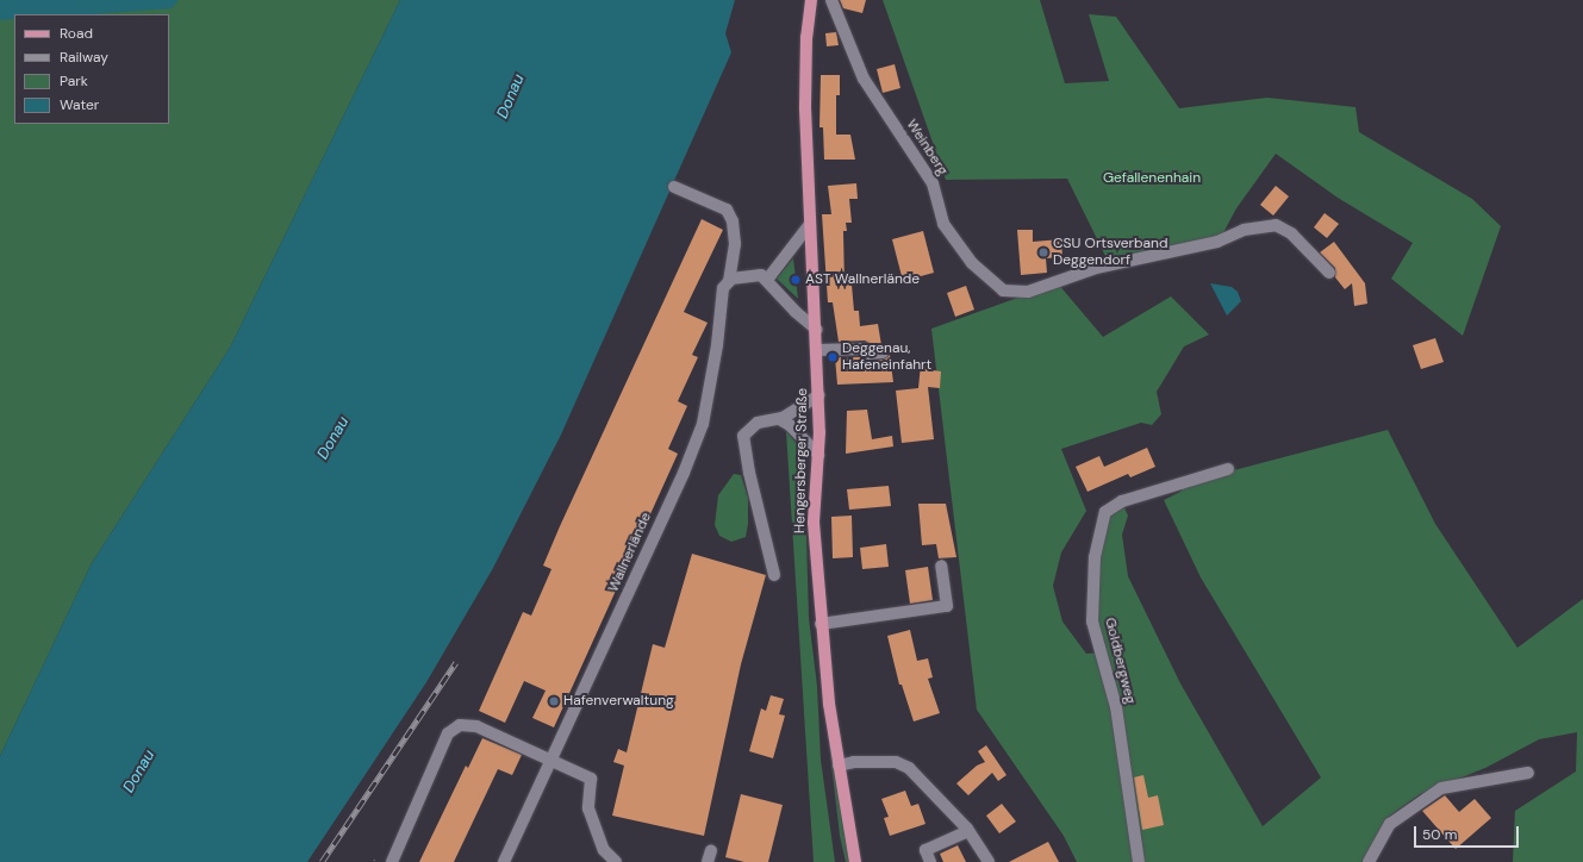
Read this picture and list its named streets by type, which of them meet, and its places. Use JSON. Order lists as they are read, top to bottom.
{
  "streets": {
    "main road": ["Hengersberger Straße"],
    "street": ["Weinberg", "Wallnerlände", "Goldbergweg"]
  },
  "water": ["Donau"],
  "parks": ["Gefallenenhain"],
  "places": [
    "CSU Ortsverband Deggendorf",
    "AST Wallnerlände",
    "Deggenau, Hafeneinfahrt",
    "Hafenverwaltung"
  ],
  "legend": [
    "Road",
    "Railway",
    "Park",
    "Water"
  ],
  "scale_bar": "50 m"
}
